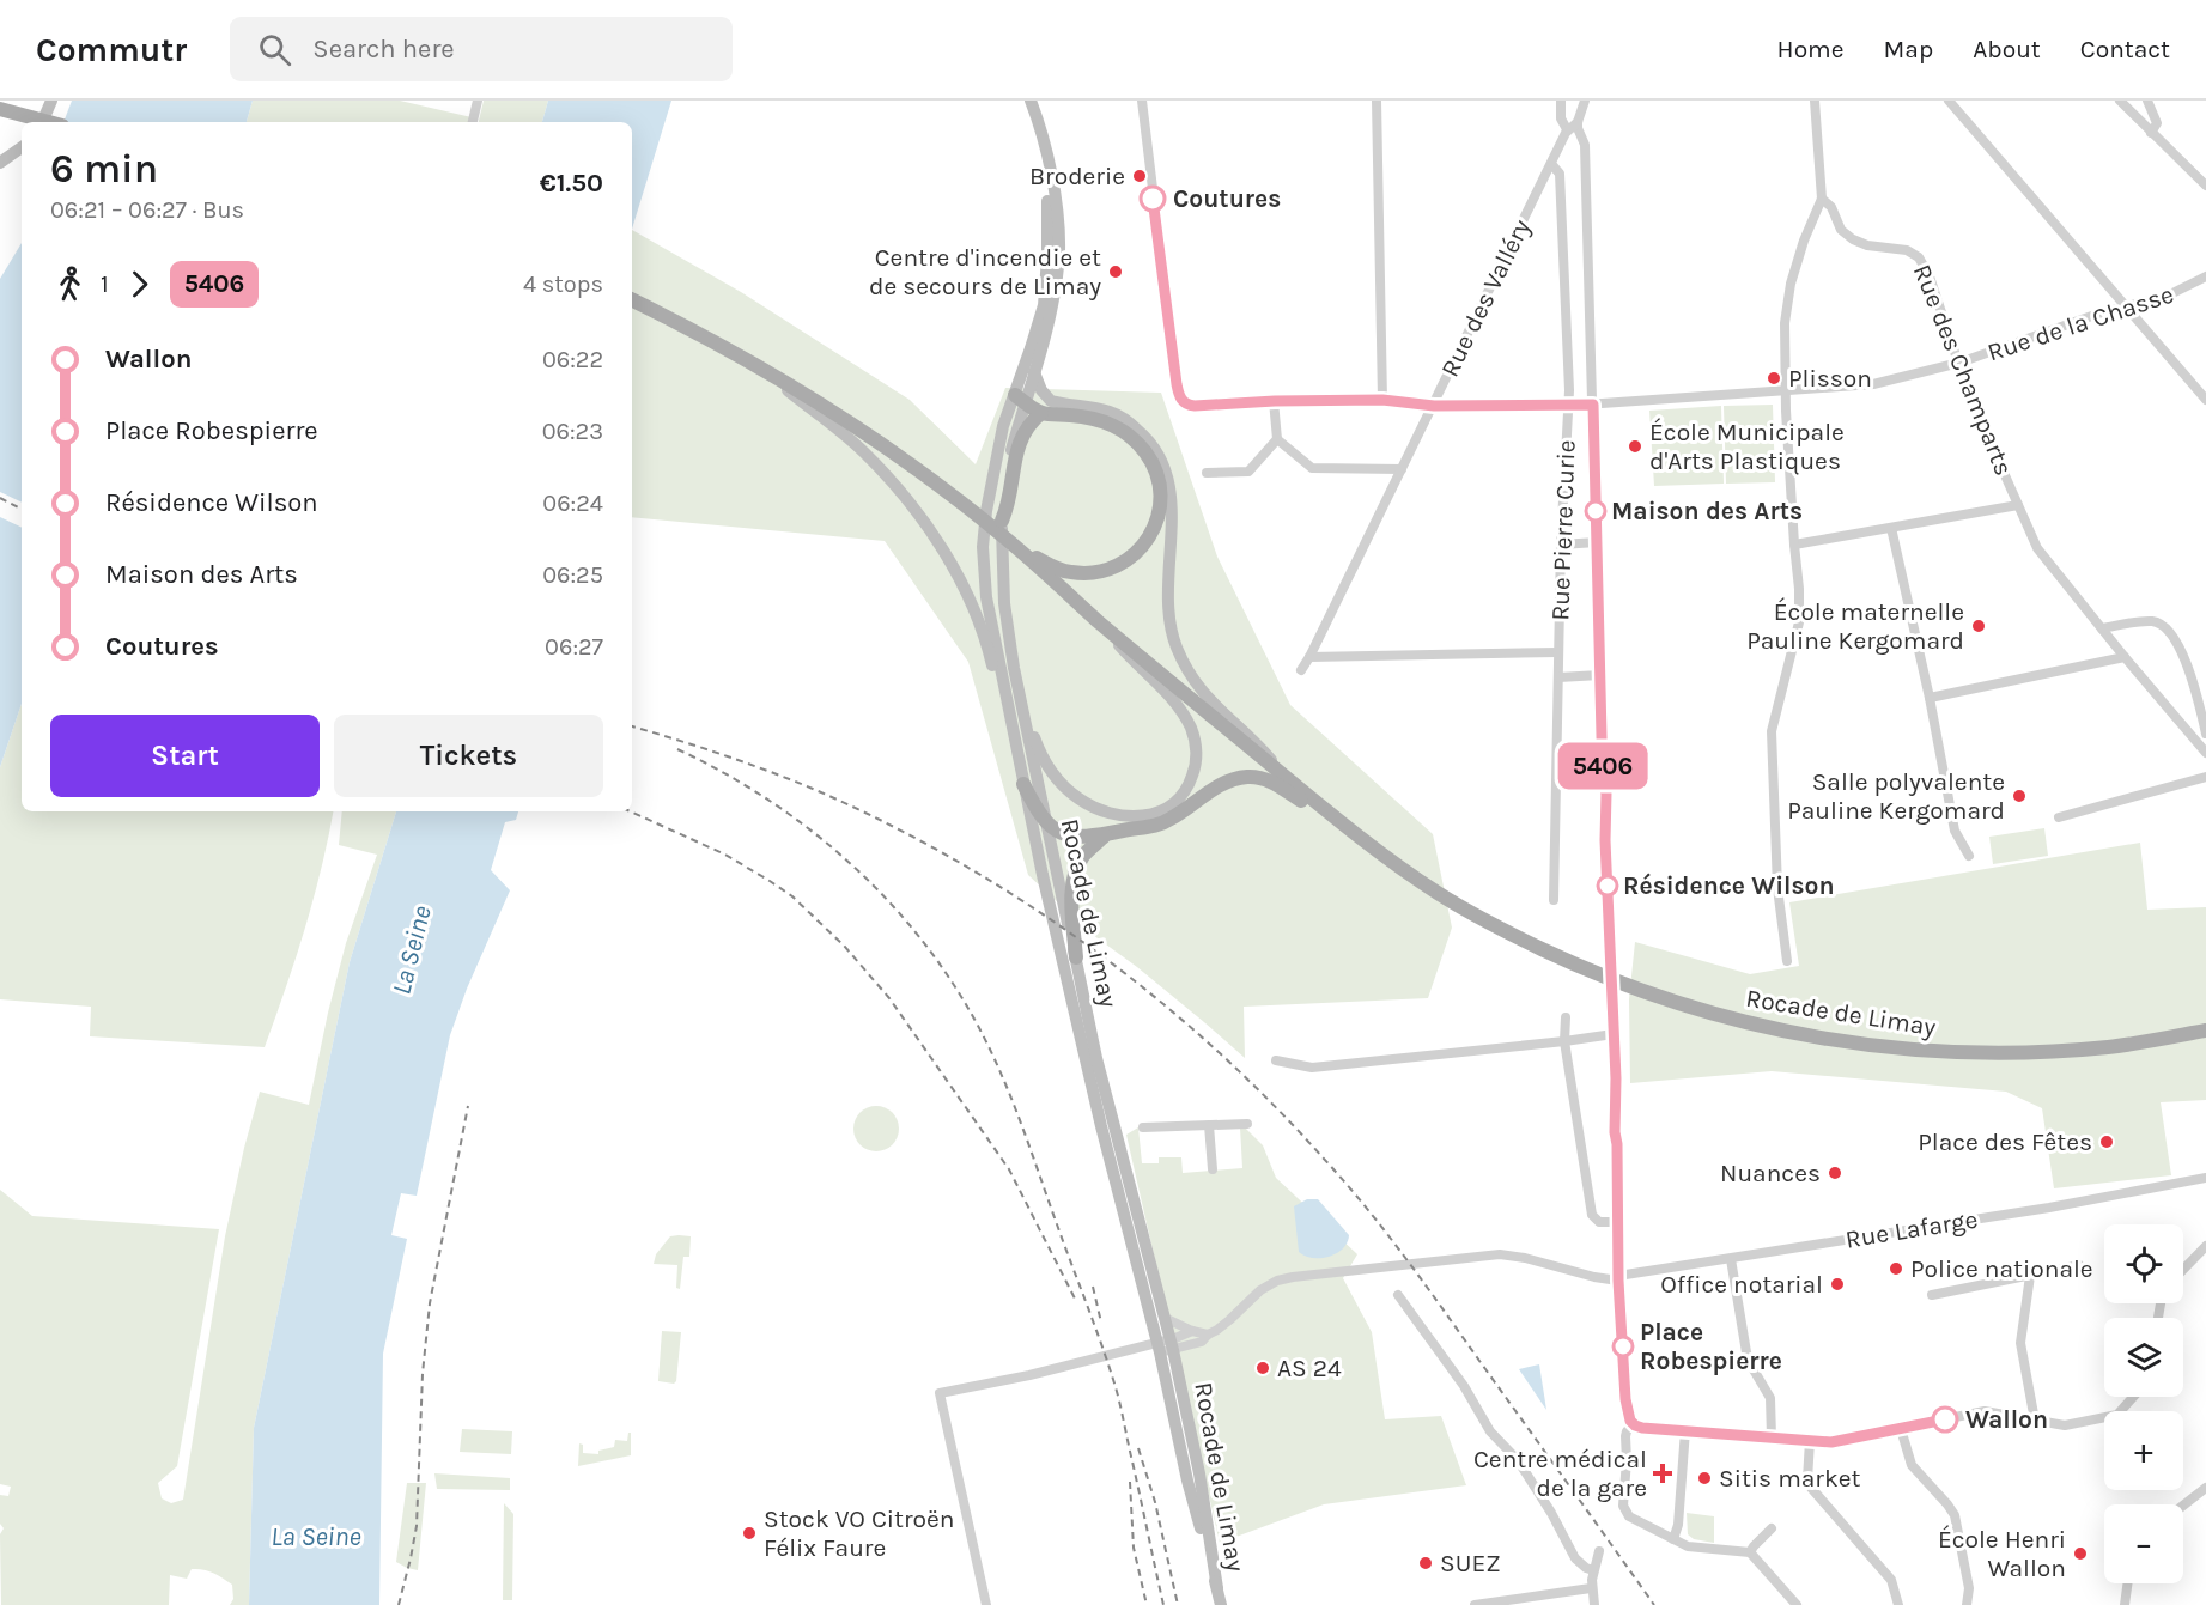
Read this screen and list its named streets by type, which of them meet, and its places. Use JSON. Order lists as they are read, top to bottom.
{
  "streets": {
    "main road": ["Rocade de Limay"],
    "street": [
      "Rue des Valléry",
      "Rue de la Chasse",
      "Rue des Champarts",
      "Rue Pierre Curie",
      "Rue Lafarge"
    ]
  },
  "crossings": [
    ["Rue des Valléry", "Rue de la Chasse"],
    ["Rue des Valléry", "Rue Pierre Curie"],
    ["Rue de la Chasse", "Rue des Champarts"],
    ["Rue de la Chasse", "Rue Pierre Curie"]
  ],
  "water": ["La Seine"],
  "places": {
    "other": [
      "Broderie",
      "Coutures",
      "Centre d'incendie et de secours de Limay",
      "Plisson",
      "École Municipale d'Arts Plastiques",
      "Maison des Arts",
      "École maternelle Pauline Kergomard",
      "Salle polyvalente Pauline Kergomard",
      "Résidence Wilson",
      "Place des Fêtes",
      "Nuances",
      "Police nationale",
      "Office notarial",
      "Place Robespierre",
      "AS 24",
      "Wallon",
      "Sitis market",
      "Stock VO Citroën Félix Faure",
      "École Henri Wallon",
      "SUEZ"
    ],
    "health": ["Centre médical de la gare"]
  },
  "lines": ["bus line 5406"],
  "page": {
    "header": "Commutr",
    "search": "Search here",
    "nav": [
      "Home",
      "Map",
      "About",
      "Contact"
    ],
    "on_map": "5406",
    "heading": ["6 min", "06:21 – 06:27 · Bus", "€1.50"],
    "legs": ["1", "5406", "4 stops"],
    "list": [
      {
        "name": "Wallon",
        "value": "06:22"
      },
      {
        "name": "Place Robespierre",
        "value": "06:23"
      },
      {
        "name": "Résidence Wilson",
        "value": "06:24"
      },
      {
        "name": "Maison des Arts",
        "value": "06:25"
      },
      {
        "name": "Coutures",
        "value": "06:27"
      }
    ],
    "buttons": ["Start", "Tickets"],
    "map_buttons": ["+", "−"]
  }
}
